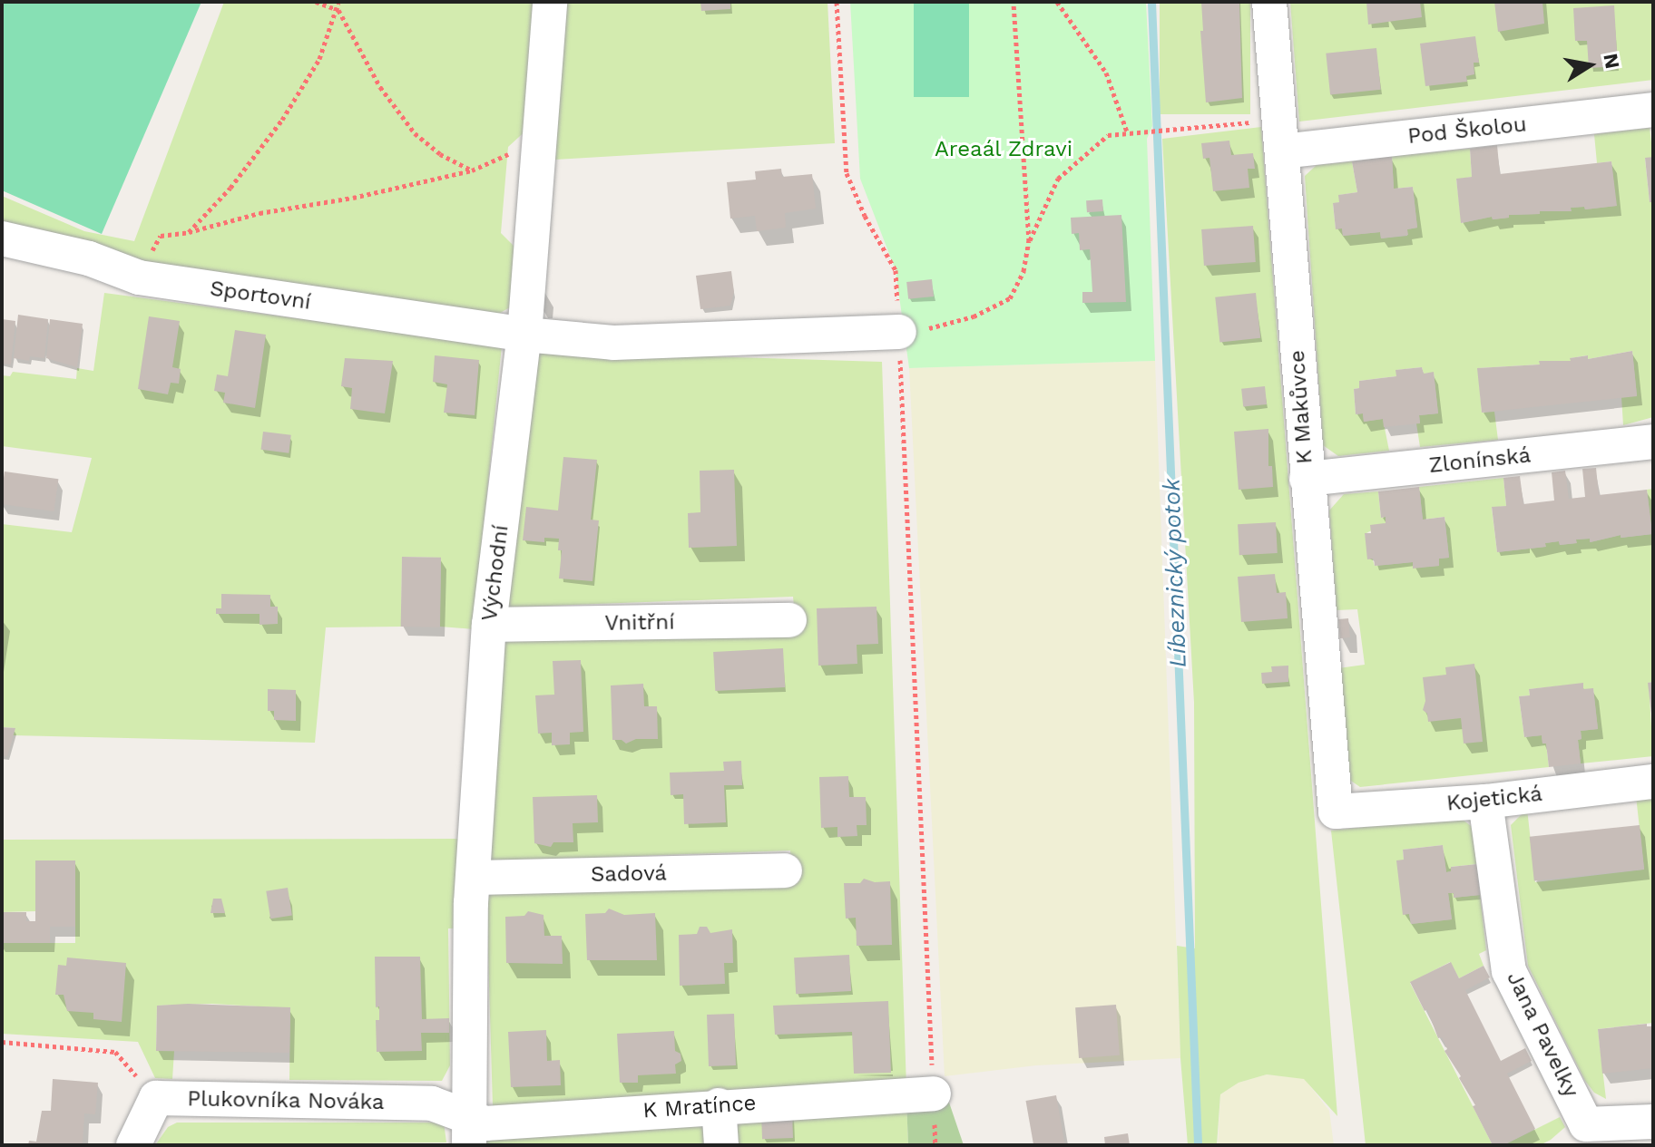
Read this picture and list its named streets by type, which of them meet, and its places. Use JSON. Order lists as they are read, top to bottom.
{
  "streets": {
    "street": [
      "Pod Školou",
      "Sportovní",
      "K Makůvce",
      "Zlonínská",
      "Východní",
      "Vnitřní",
      "Kojetická",
      "Sadová",
      "Jana Pavelky",
      "Plukovníka Nováka",
      "K Mratínce"
    ]
  },
  "crossings": [
    ["Pod Školou", "K Makůvce"],
    ["Sportovní", "Východní"],
    ["K Makůvce", "Zlonínská"],
    ["K Makůvce", "Kojetická"],
    ["Východní", "Vnitřní"],
    ["Východní", "Sadová"],
    ["Východní", "Plukovníka Nováka"],
    ["Východní", "K Mratínce"],
    ["Kojetická", "Jana Pavelky"],
    ["Plukovníka Nováka", "K Mratínce"]
  ],
  "water": ["Líbeznický potok"],
  "parks": ["Areaál Zdravi"],
  "north": "right"
}
